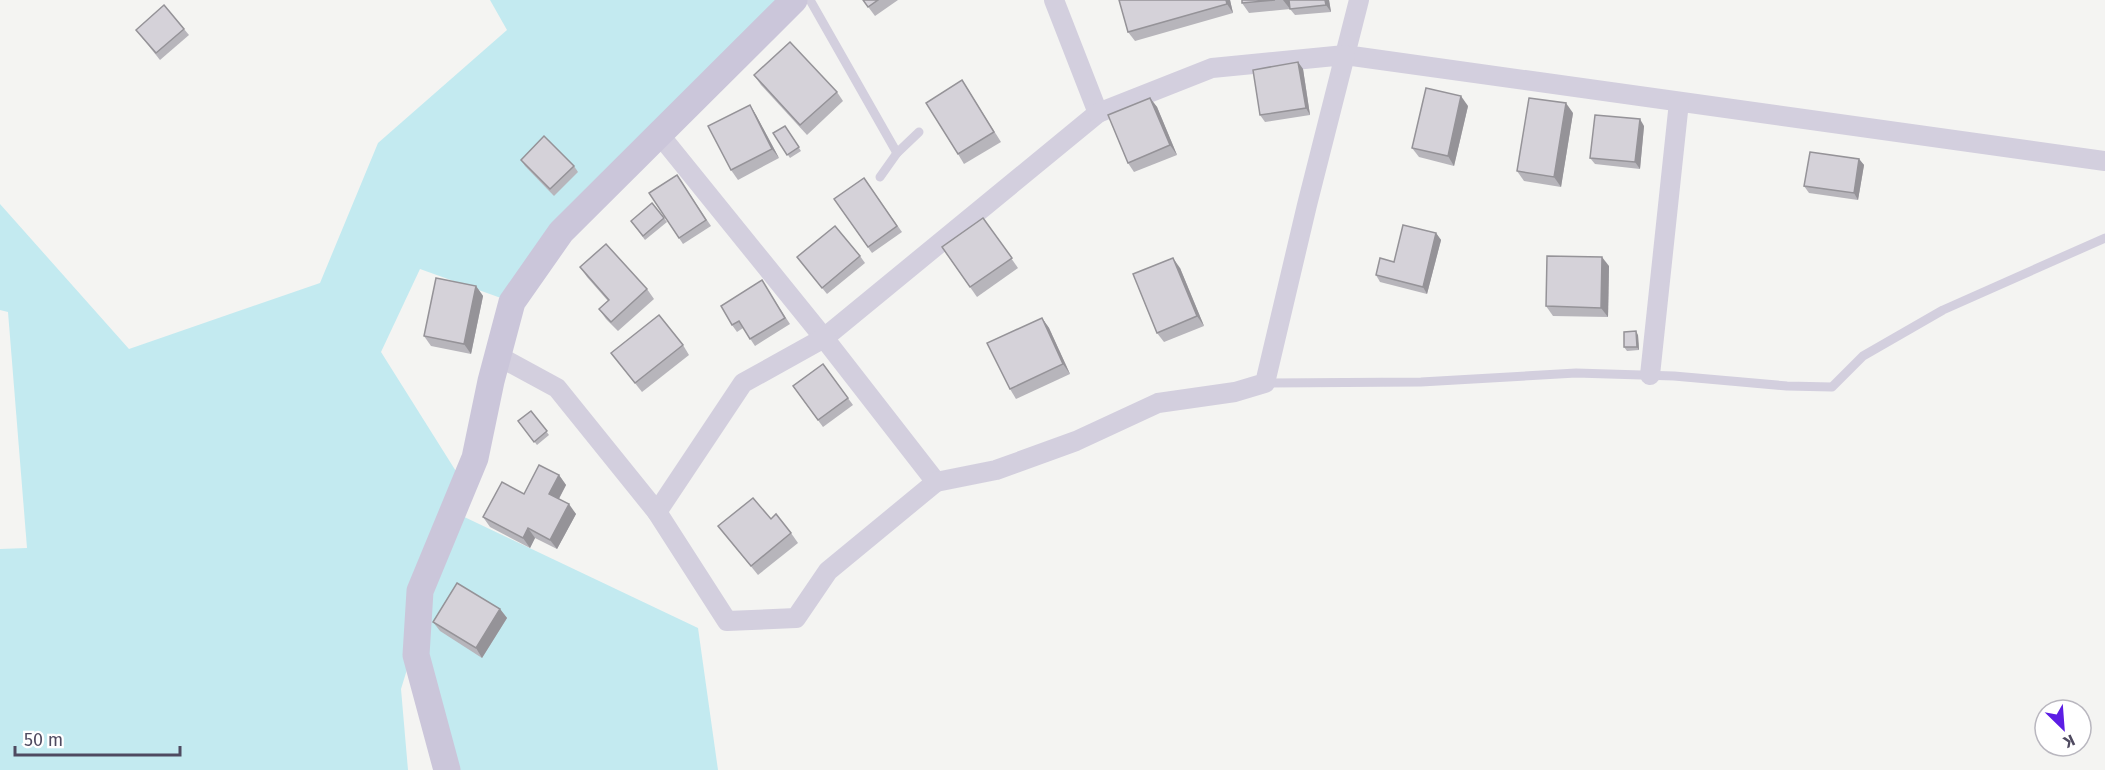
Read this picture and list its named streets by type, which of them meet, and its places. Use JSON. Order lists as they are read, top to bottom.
{
  "scale_bar": "50 m",
  "north": "bottom right"
}
